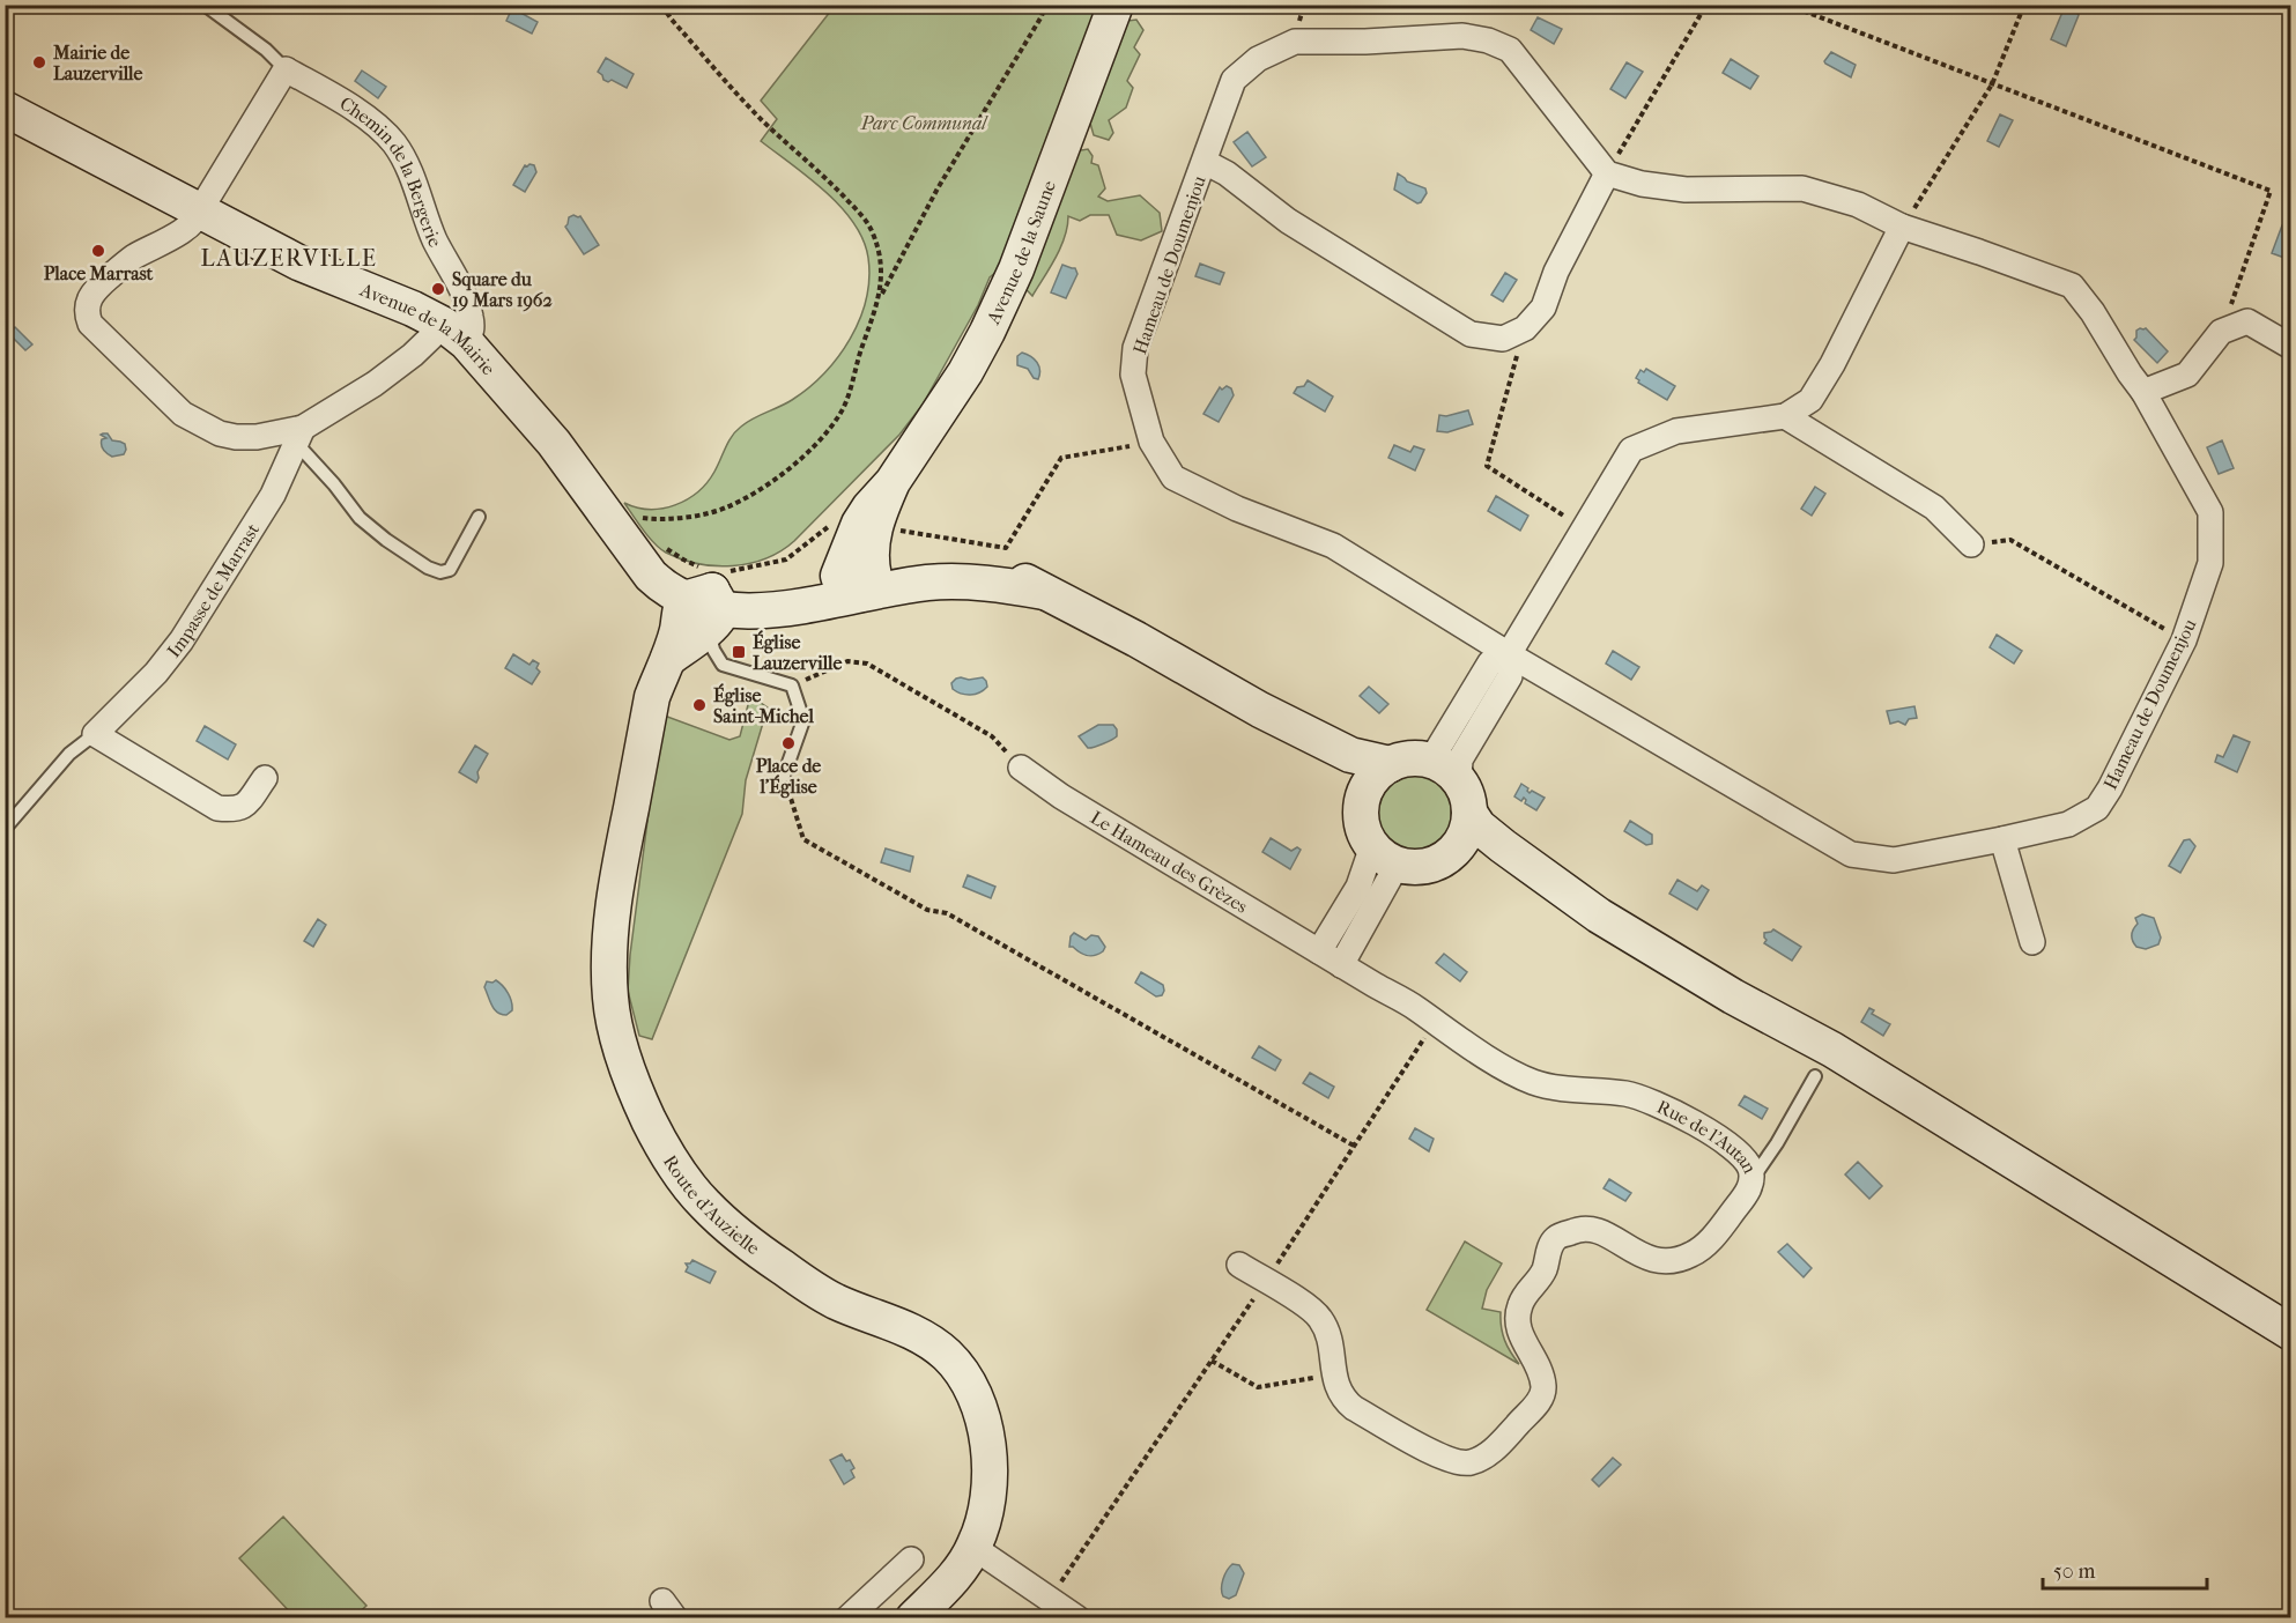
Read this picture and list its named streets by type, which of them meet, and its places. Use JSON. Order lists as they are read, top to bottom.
{
  "streets": {
    "street": [
      "Chemin de la Bergerie",
      "Avenue de la Saune",
      "Hameau de Doumenjou",
      "Avenue de la Mairie",
      "Impasse de Marrast",
      "Le Hameau des Grèzes",
      "Rue de l'Autan",
      "Route d'Auzielle"
    ]
  },
  "crossings": [
    ["Chemin de la Bergerie", "Avenue de la Mairie"],
    ["Avenue de la Saune", "Avenue de la Mairie"],
    ["Avenue de la Mairie", "Route d'Auzielle"],
    ["Le Hameau des Grèzes", "Rue de l'Autan"]
  ],
  "districts": ["LAUZERVILLE"],
  "parks": ["Parc Communal"],
  "places": {
    "other": [
      "Mairie de Lauzerville",
      "Place Marrast",
      "Square du 19 Mars 1962",
      "Église Saint-Michel",
      "Place de l'Église"
    ],
    "transit": ["Église Lauzerville"]
  },
  "scale_bar": "50 m"
}
